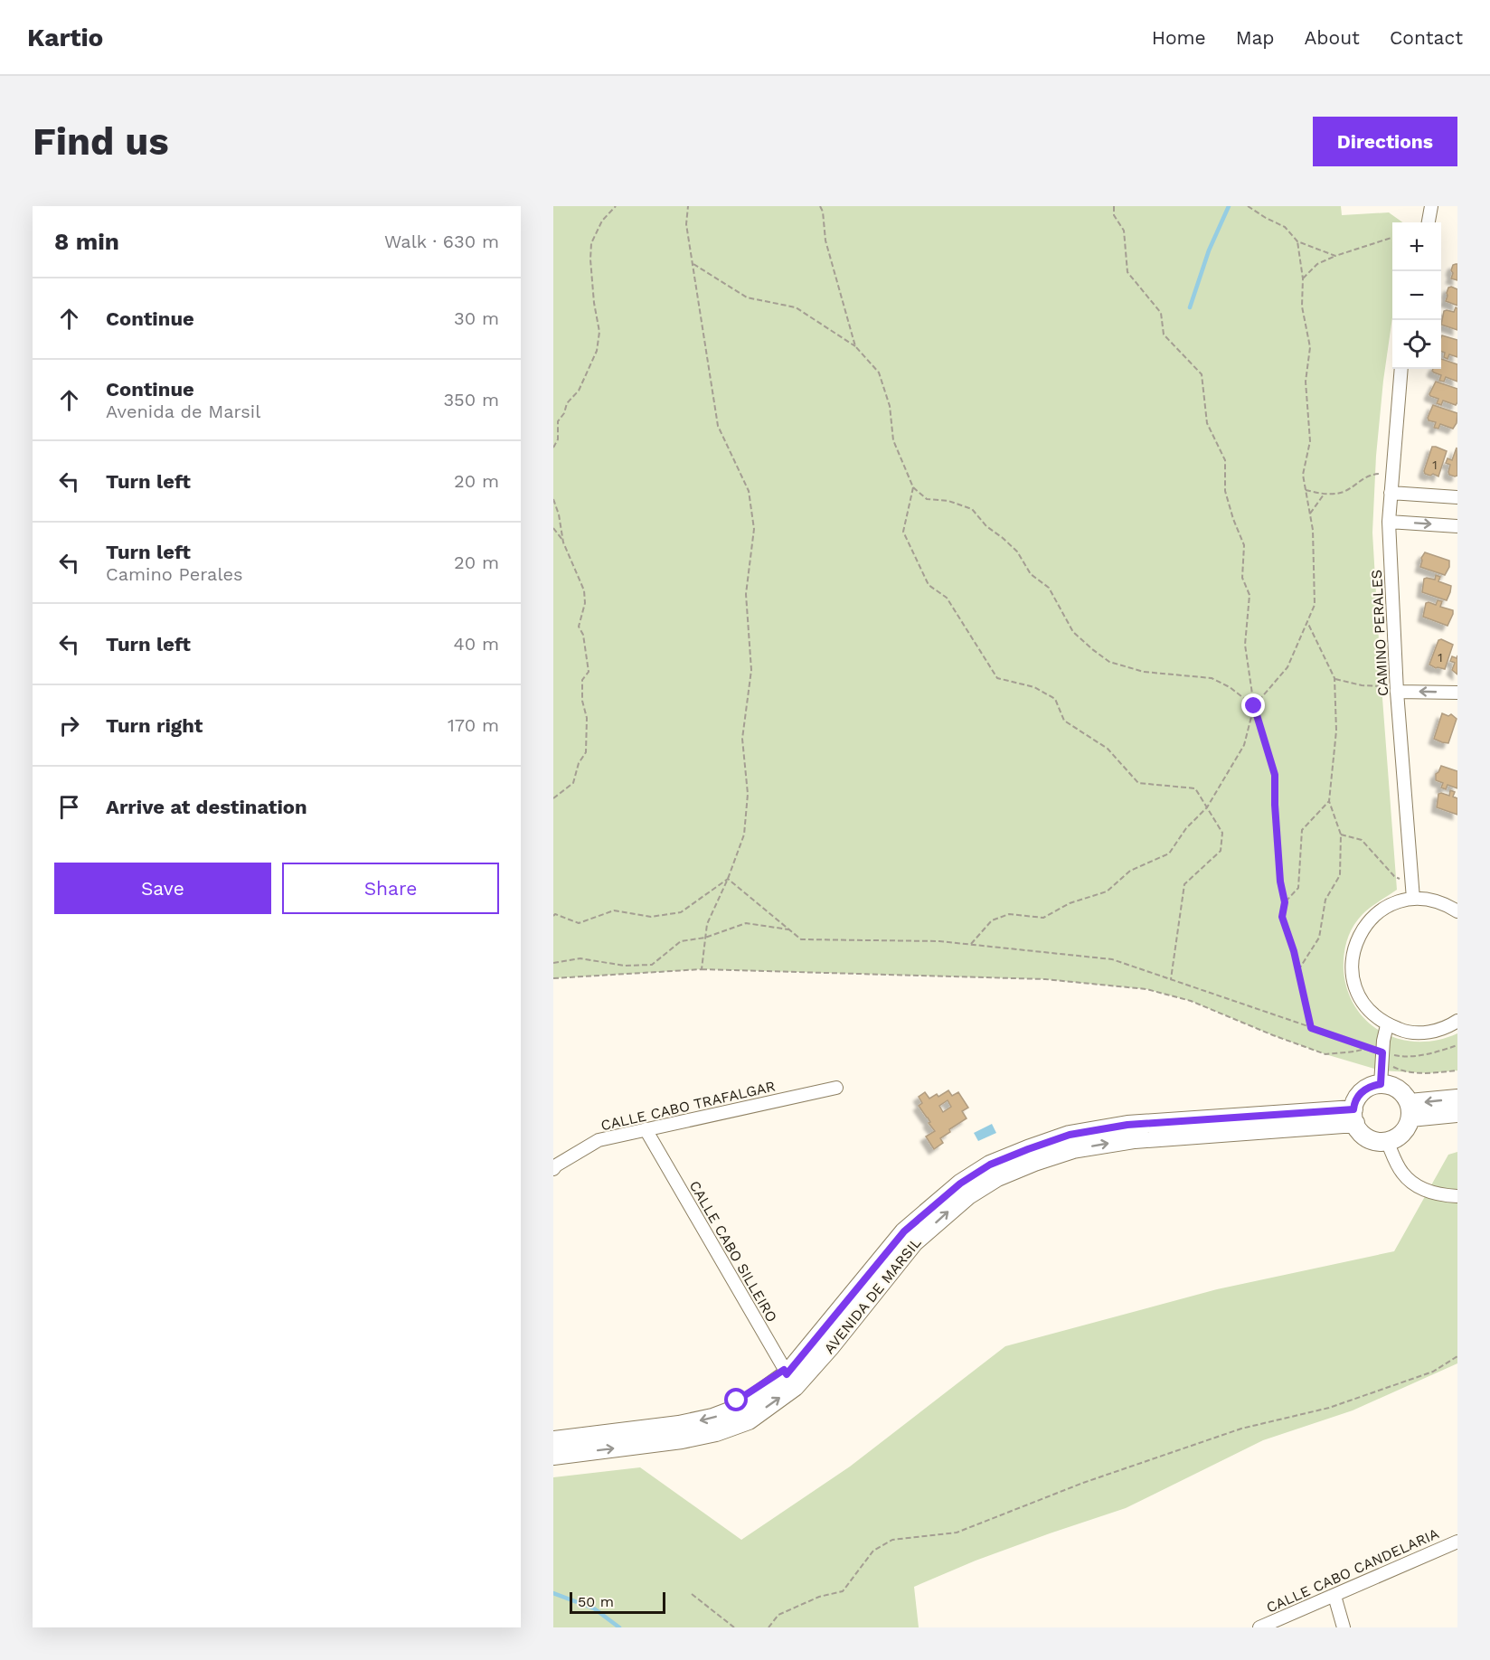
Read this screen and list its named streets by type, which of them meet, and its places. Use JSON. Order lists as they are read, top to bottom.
{
  "streets": {
    "street": [
      "CAMINO PERALES",
      "CALLE CABO TRAFALGAR",
      "CALLE CABO SILLEIRO",
      "AVENIDA DE MARSIL",
      "CALLE CABO CANDELARIA"
    ]
  },
  "crossings": [
    ["CALLE CABO TRAFALGAR", "CALLE CABO SILLEIRO"],
    ["CALLE CABO SILLEIRO", "AVENIDA DE MARSIL"]
  ],
  "house_numbers": ["1", "1"],
  "scale_bar": "50 m",
  "page": {
    "header": "Kartio",
    "nav": [
      "Home",
      "Map",
      "About",
      "Contact"
    ],
    "buttons": [
      "Directions",
      ["Save", "Share"]
    ],
    "title": "Find us",
    "heading": ["8 min", "Walk · 630 m"],
    "map_buttons": ["+", "−"],
    "list": [
      ["Continue", "30 m"],
      ["Continue", "Avenida de Marsil", "350 m"],
      ["Turn left", "20 m"],
      ["Turn left", "Camino Perales", "20 m"],
      ["Turn left", "40 m"],
      ["Turn right", "170 m"],
      "Arrive at destination"
    ],
    "scale": "50 m"
  }
}
